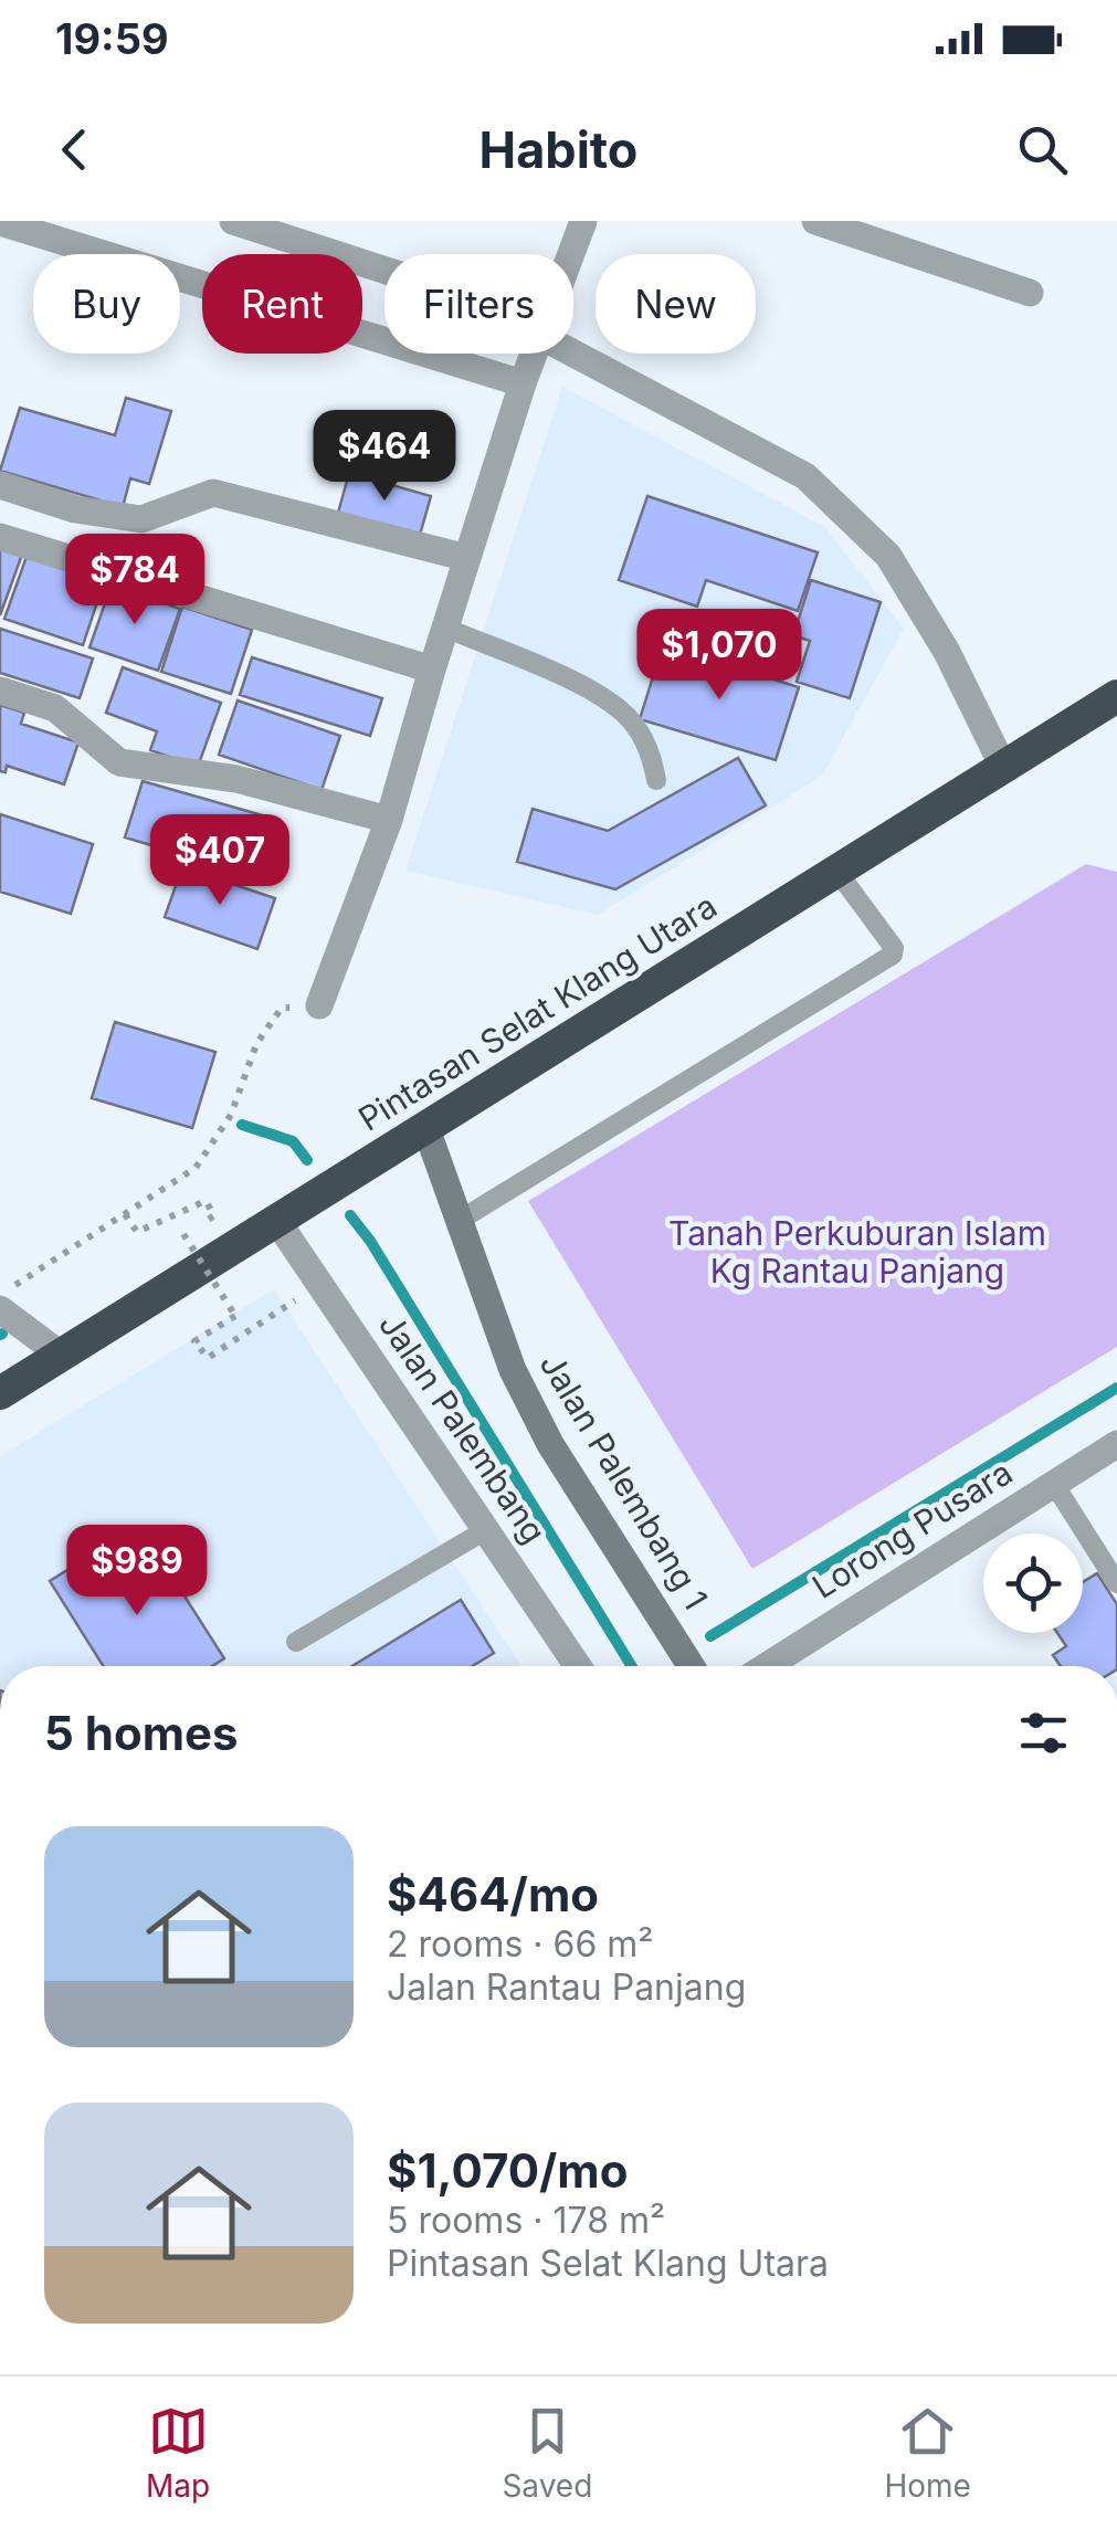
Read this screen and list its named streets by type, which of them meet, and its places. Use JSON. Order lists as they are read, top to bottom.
{
  "streets": {
    "highway": ["Pintasan Selat Klang Utara"],
    "street": ["Jalan Palembang", "Jalan Palembang 1", "Lorong Pusara"]
  },
  "crossings": [
    ["Pintasan Selat Klang Utara", "Jalan Palembang"],
    ["Pintasan Selat Klang Utara", "Jalan Palembang 1"]
  ],
  "parks": ["Tanah Perkuburan Islam Kg Rantau Panjang"],
  "page": {
    "status": "19:59",
    "header": "Habito",
    "chip": [
      "Buy",
      "Rent",
      "Filters",
      "New"
    ],
    "price": [
      "$464",
      "$784",
      "$1,070",
      "$407",
      "$989"
    ],
    "heading": "5 homes",
    "list": [
      {
        "name": "$464/mo",
        "note": "2 rooms · 66 m² · Jalan Rantau Panjang"
      },
      {
        "name": "$1,070/mo",
        "note": "5 rooms · 178 m² · Pintasan Selat Klang Utara"
      }
    ],
    "tabs": ["Map", "Saved", "Home"]
  }
}
